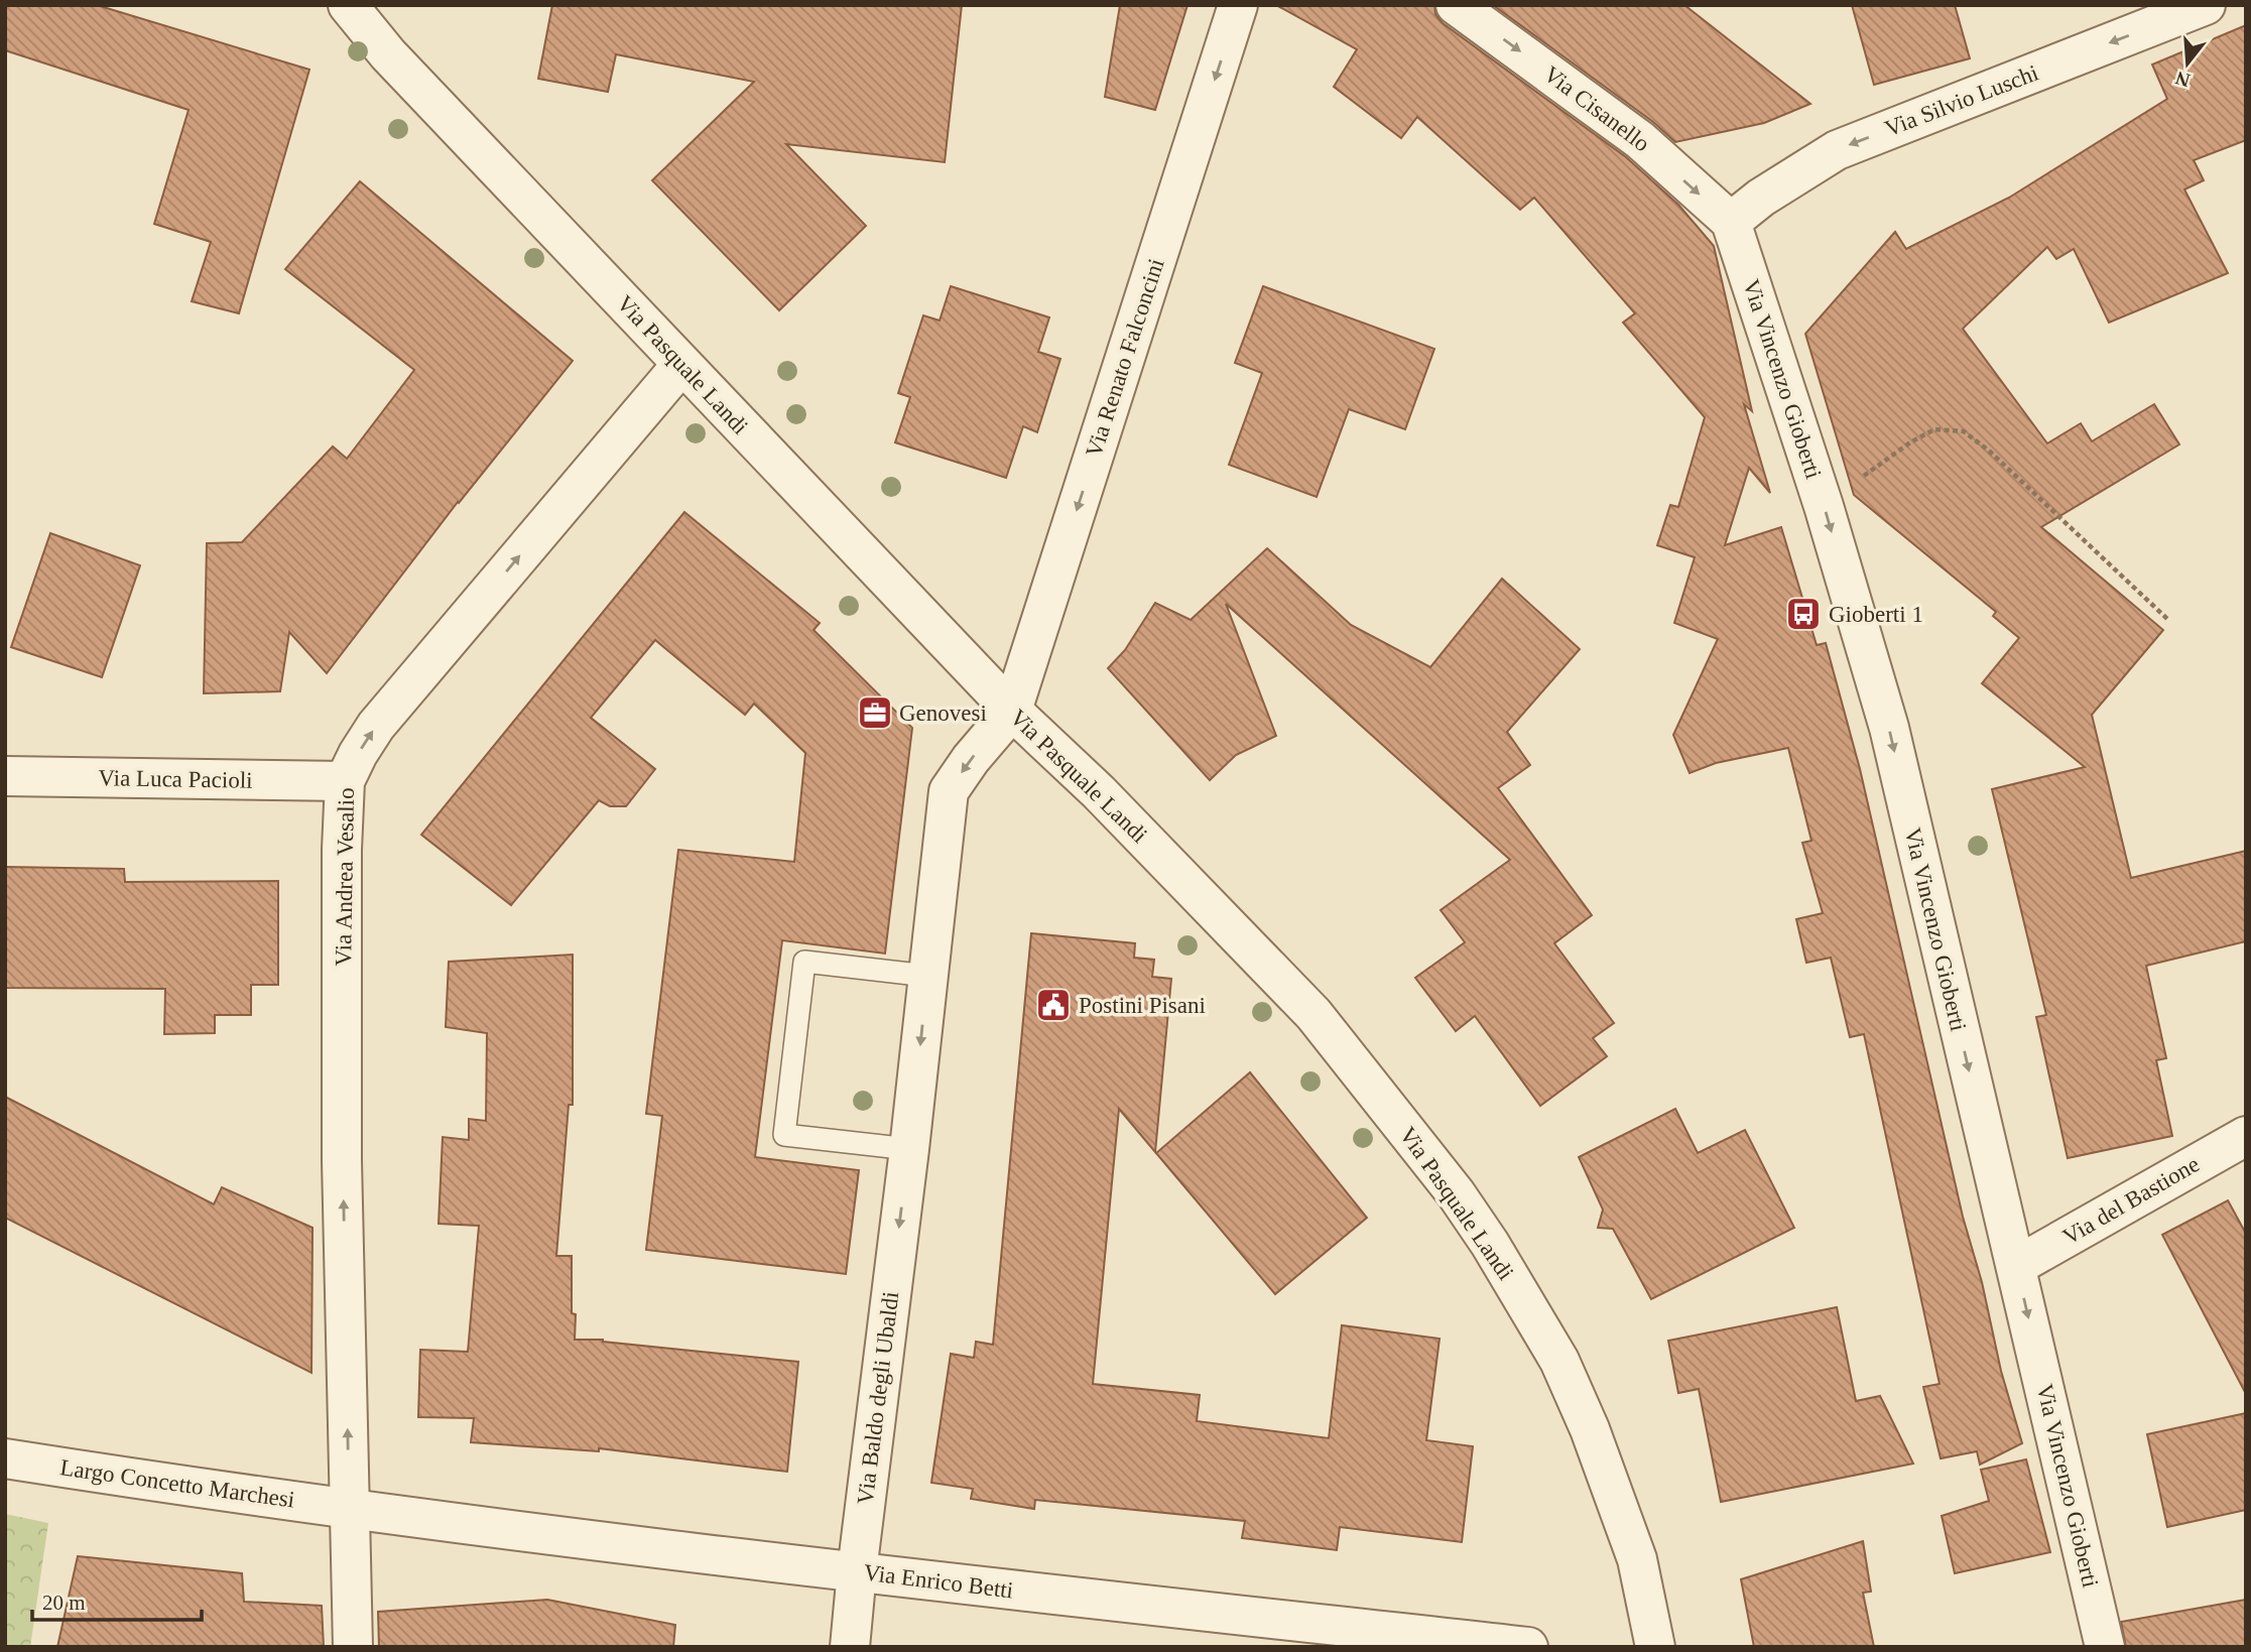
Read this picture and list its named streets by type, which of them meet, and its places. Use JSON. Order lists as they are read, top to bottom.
{
  "streets": {
    "street": [
      "Via Silvio Luschi",
      "Via Cisanello",
      "Via Renato Falconcini",
      "Via Pasquale Landi",
      "Via Vincenzo Gioberti",
      "Via Luca Pacioli",
      "Via Andrea Vesalio",
      "Via del Bastione",
      "Via Baldo degli Ubaldi",
      "Largo Concetto Marchesi",
      "Via Enrico Betti"
    ]
  },
  "crossings": [
    ["Via Silvio Luschi", "Via Cisanello"],
    ["Via Silvio Luschi", "Via Vincenzo Gioberti"],
    ["Via Cisanello", "Via Vincenzo Gioberti"],
    ["Via Renato Falconcini", "Via Pasquale Landi"],
    ["Via Renato Falconcini", "Via Baldo degli Ubaldi"],
    ["Via Pasquale Landi", "Via Andrea Vesalio"],
    ["Via Pasquale Landi", "Via Baldo degli Ubaldi"],
    ["Via Vincenzo Gioberti", "Via del Bastione"],
    ["Via Luca Pacioli", "Via Andrea Vesalio"],
    ["Via Andrea Vesalio", "Largo Concetto Marchesi"],
    ["Via Andrea Vesalio", "Via Enrico Betti"],
    ["Via Baldo degli Ubaldi", "Via Enrico Betti"],
    ["Largo Concetto Marchesi", "Via Enrico Betti"]
  ],
  "one_way": [
    "Via Silvio Luschi",
    "Via Cisanello",
    "Via Renato Falconcini",
    "Via Vincenzo Gioberti",
    "Via Andrea Vesalio",
    "Via Baldo degli Ubaldi"
  ],
  "places": {
    "bus stop": ["Gioberti 1"],
    "office": ["Genovesi"],
    "public building": ["Postini Pisani"]
  },
  "scale_bar": "20 m",
  "north": "bottom"
}
